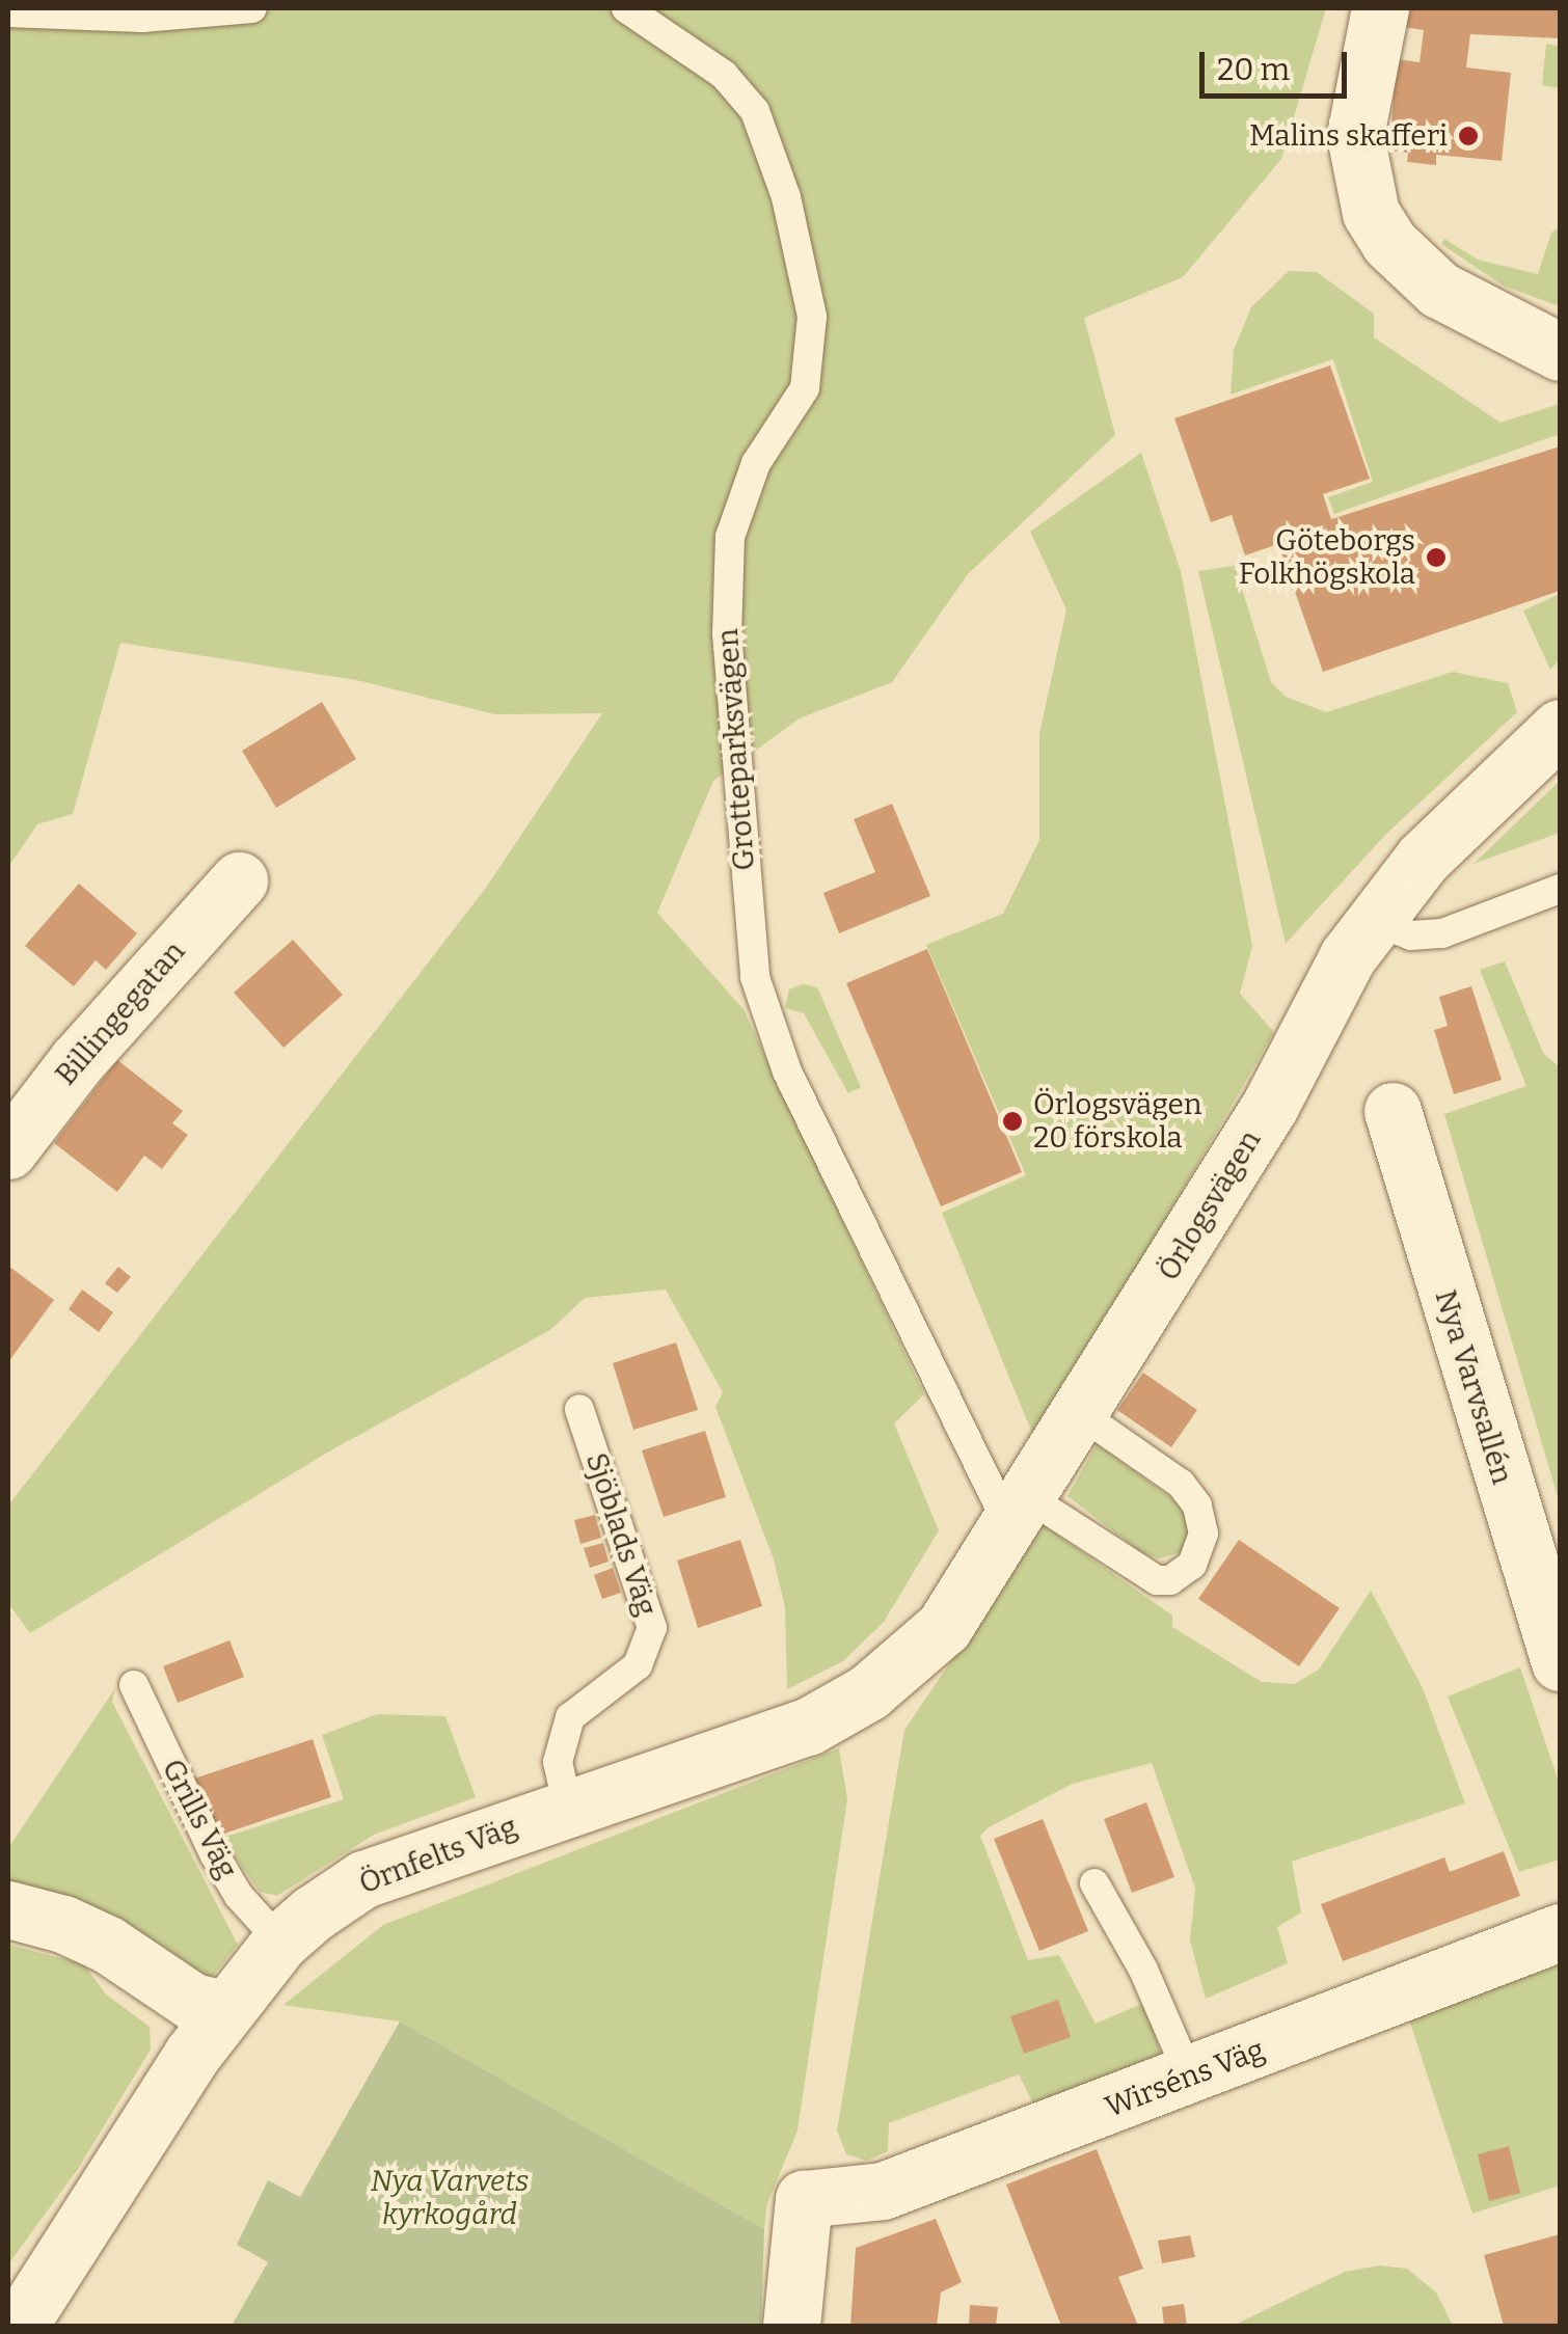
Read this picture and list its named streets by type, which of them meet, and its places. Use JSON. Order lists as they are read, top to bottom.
{
  "streets": {
    "street": [
      "Billingegatan",
      "Örlogsvägen",
      "Nya Varvsallén",
      "Örnfelts Väg",
      "Wirséns Väg"
    ],
    "lane": ["Grotteparksvägen", "Sjöblads Väg", "Grills Väg"]
  },
  "crossings": [
    ["Grotteparksvägen", "Örlogsvägen"],
    ["Örlogsvägen", "Örnfelts Väg"],
    ["Sjöblads Väg", "Örnfelts Väg"],
    ["Grills Väg", "Örnfelts Väg"]
  ],
  "parks": ["Nya Varvets kyrkogård"],
  "places": ["Malins skafferi", "Göteborgs Folkhögskola", "Örlogsvägen 20 förskola"],
  "scale_bar": "20 m"
}
